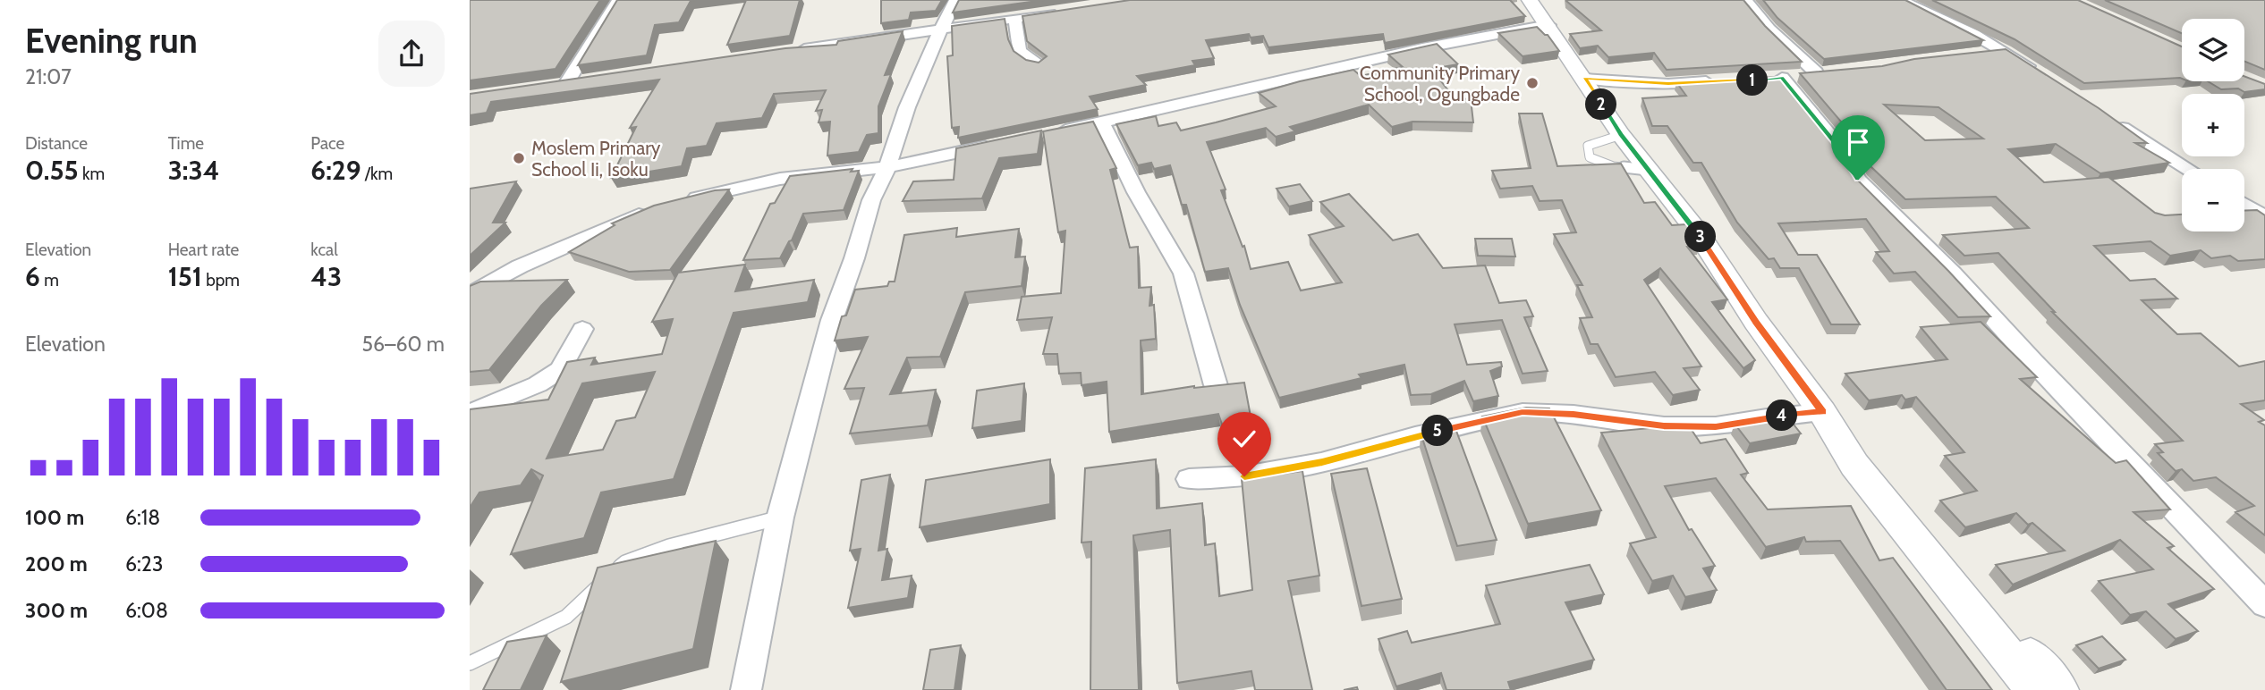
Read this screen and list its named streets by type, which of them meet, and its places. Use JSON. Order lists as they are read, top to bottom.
{
  "places": ["Community Primary School, Ogungbade", "Moslem Primary School Ii, Isoku"],
  "page": {
    "heading": ["Evening run", "21:07"],
    "map_buttons": ["+", "−"],
    "pins": [
      "1",
      "2",
      "3",
      "4",
      "5"
    ],
    "stats": [
      ["Distance", "0.55 km"],
      ["Time", "3:34"],
      ["Pace", "6:29 /km"],
      ["Elevation", "6 m"],
      ["Heart rate", "151 bpm"],
      ["kcal", "43"]
    ],
    "chart": ["Elevation", "56–60 m"],
    "list": [
      {
        "name": "100 m",
        "note": "6:18"
      },
      {
        "name": "200 m",
        "note": "6:23"
      },
      {
        "name": "300 m",
        "note": "6:08"
      }
    ]
  }
}
